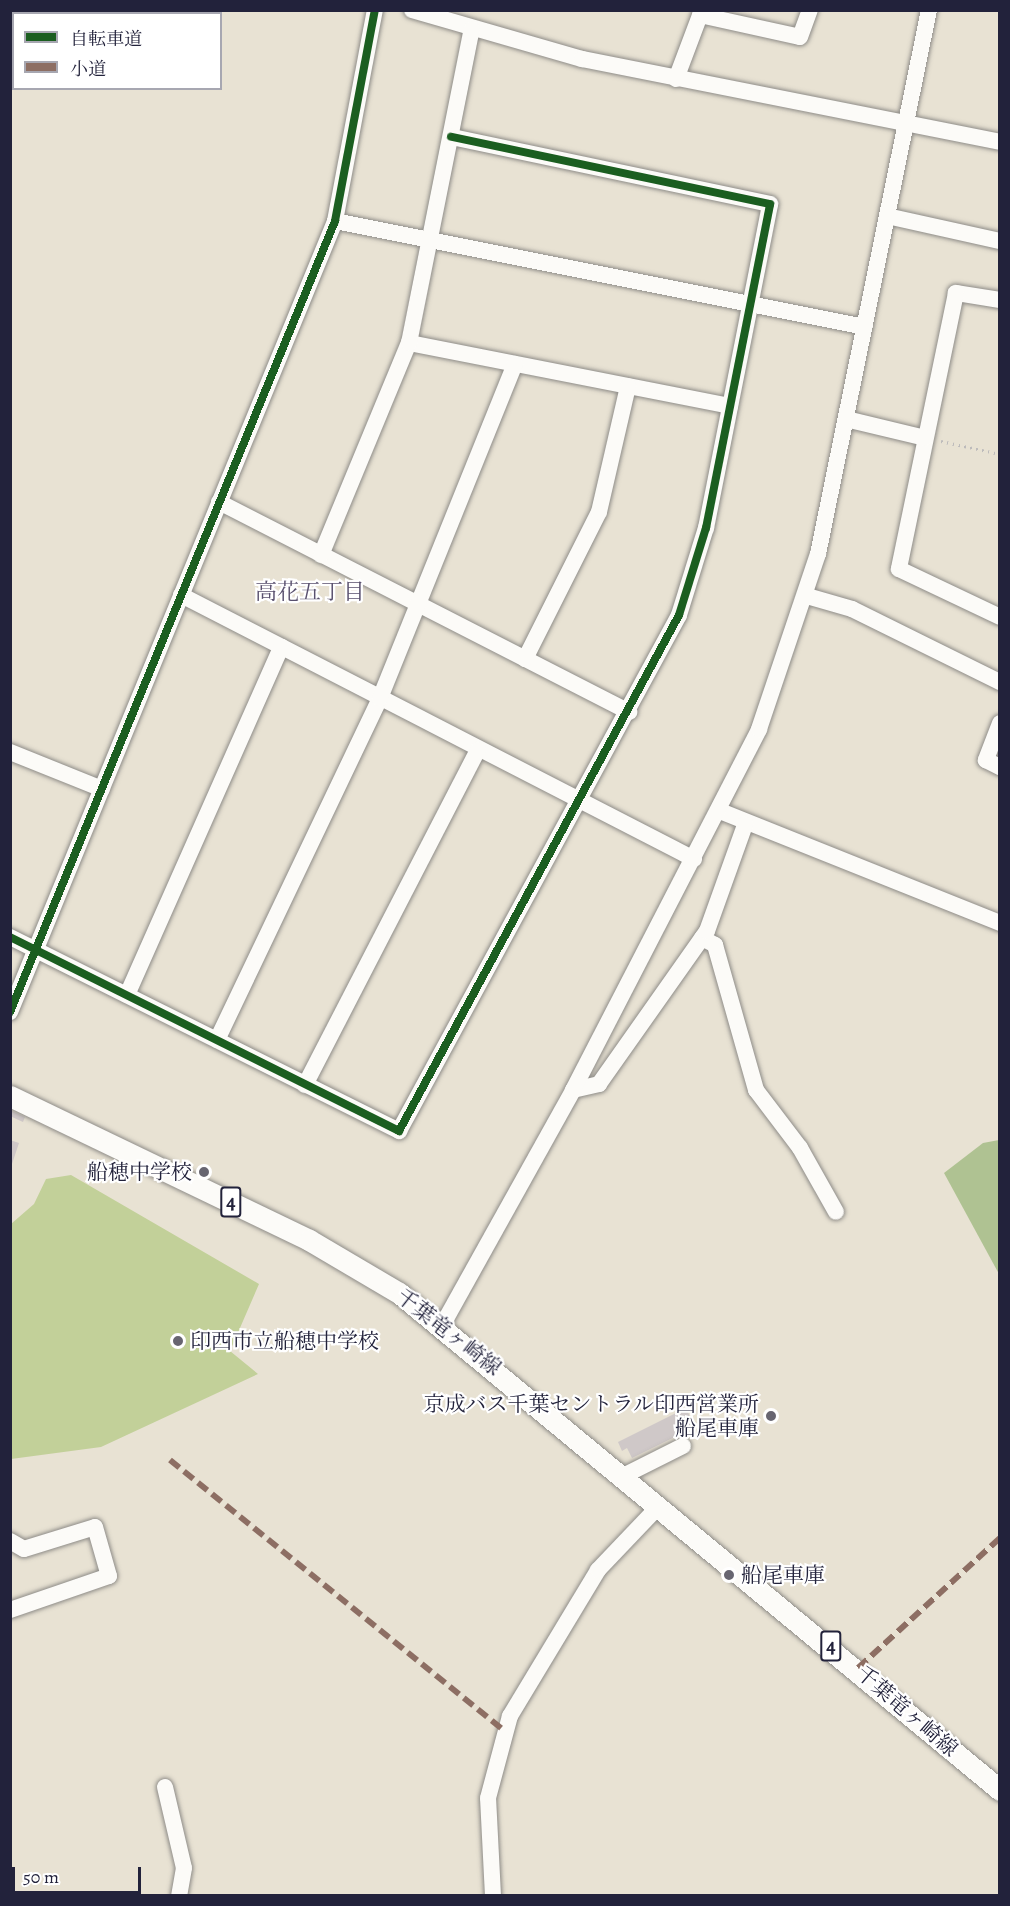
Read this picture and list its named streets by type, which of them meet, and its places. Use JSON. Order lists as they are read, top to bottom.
{
  "streets": {
    "main road": ["4", "千葉竜ヶ崎線"]
  },
  "districts": ["高花五丁目"],
  "places": [
    "船穂中学校",
    "印西市立船穂中学校",
    "京成バス千葉セントラル印西営業所 船尾車庫",
    "船尾車庫"
  ],
  "legend": ["自転車道", "小道"],
  "scale_bar": "50 m"
}
